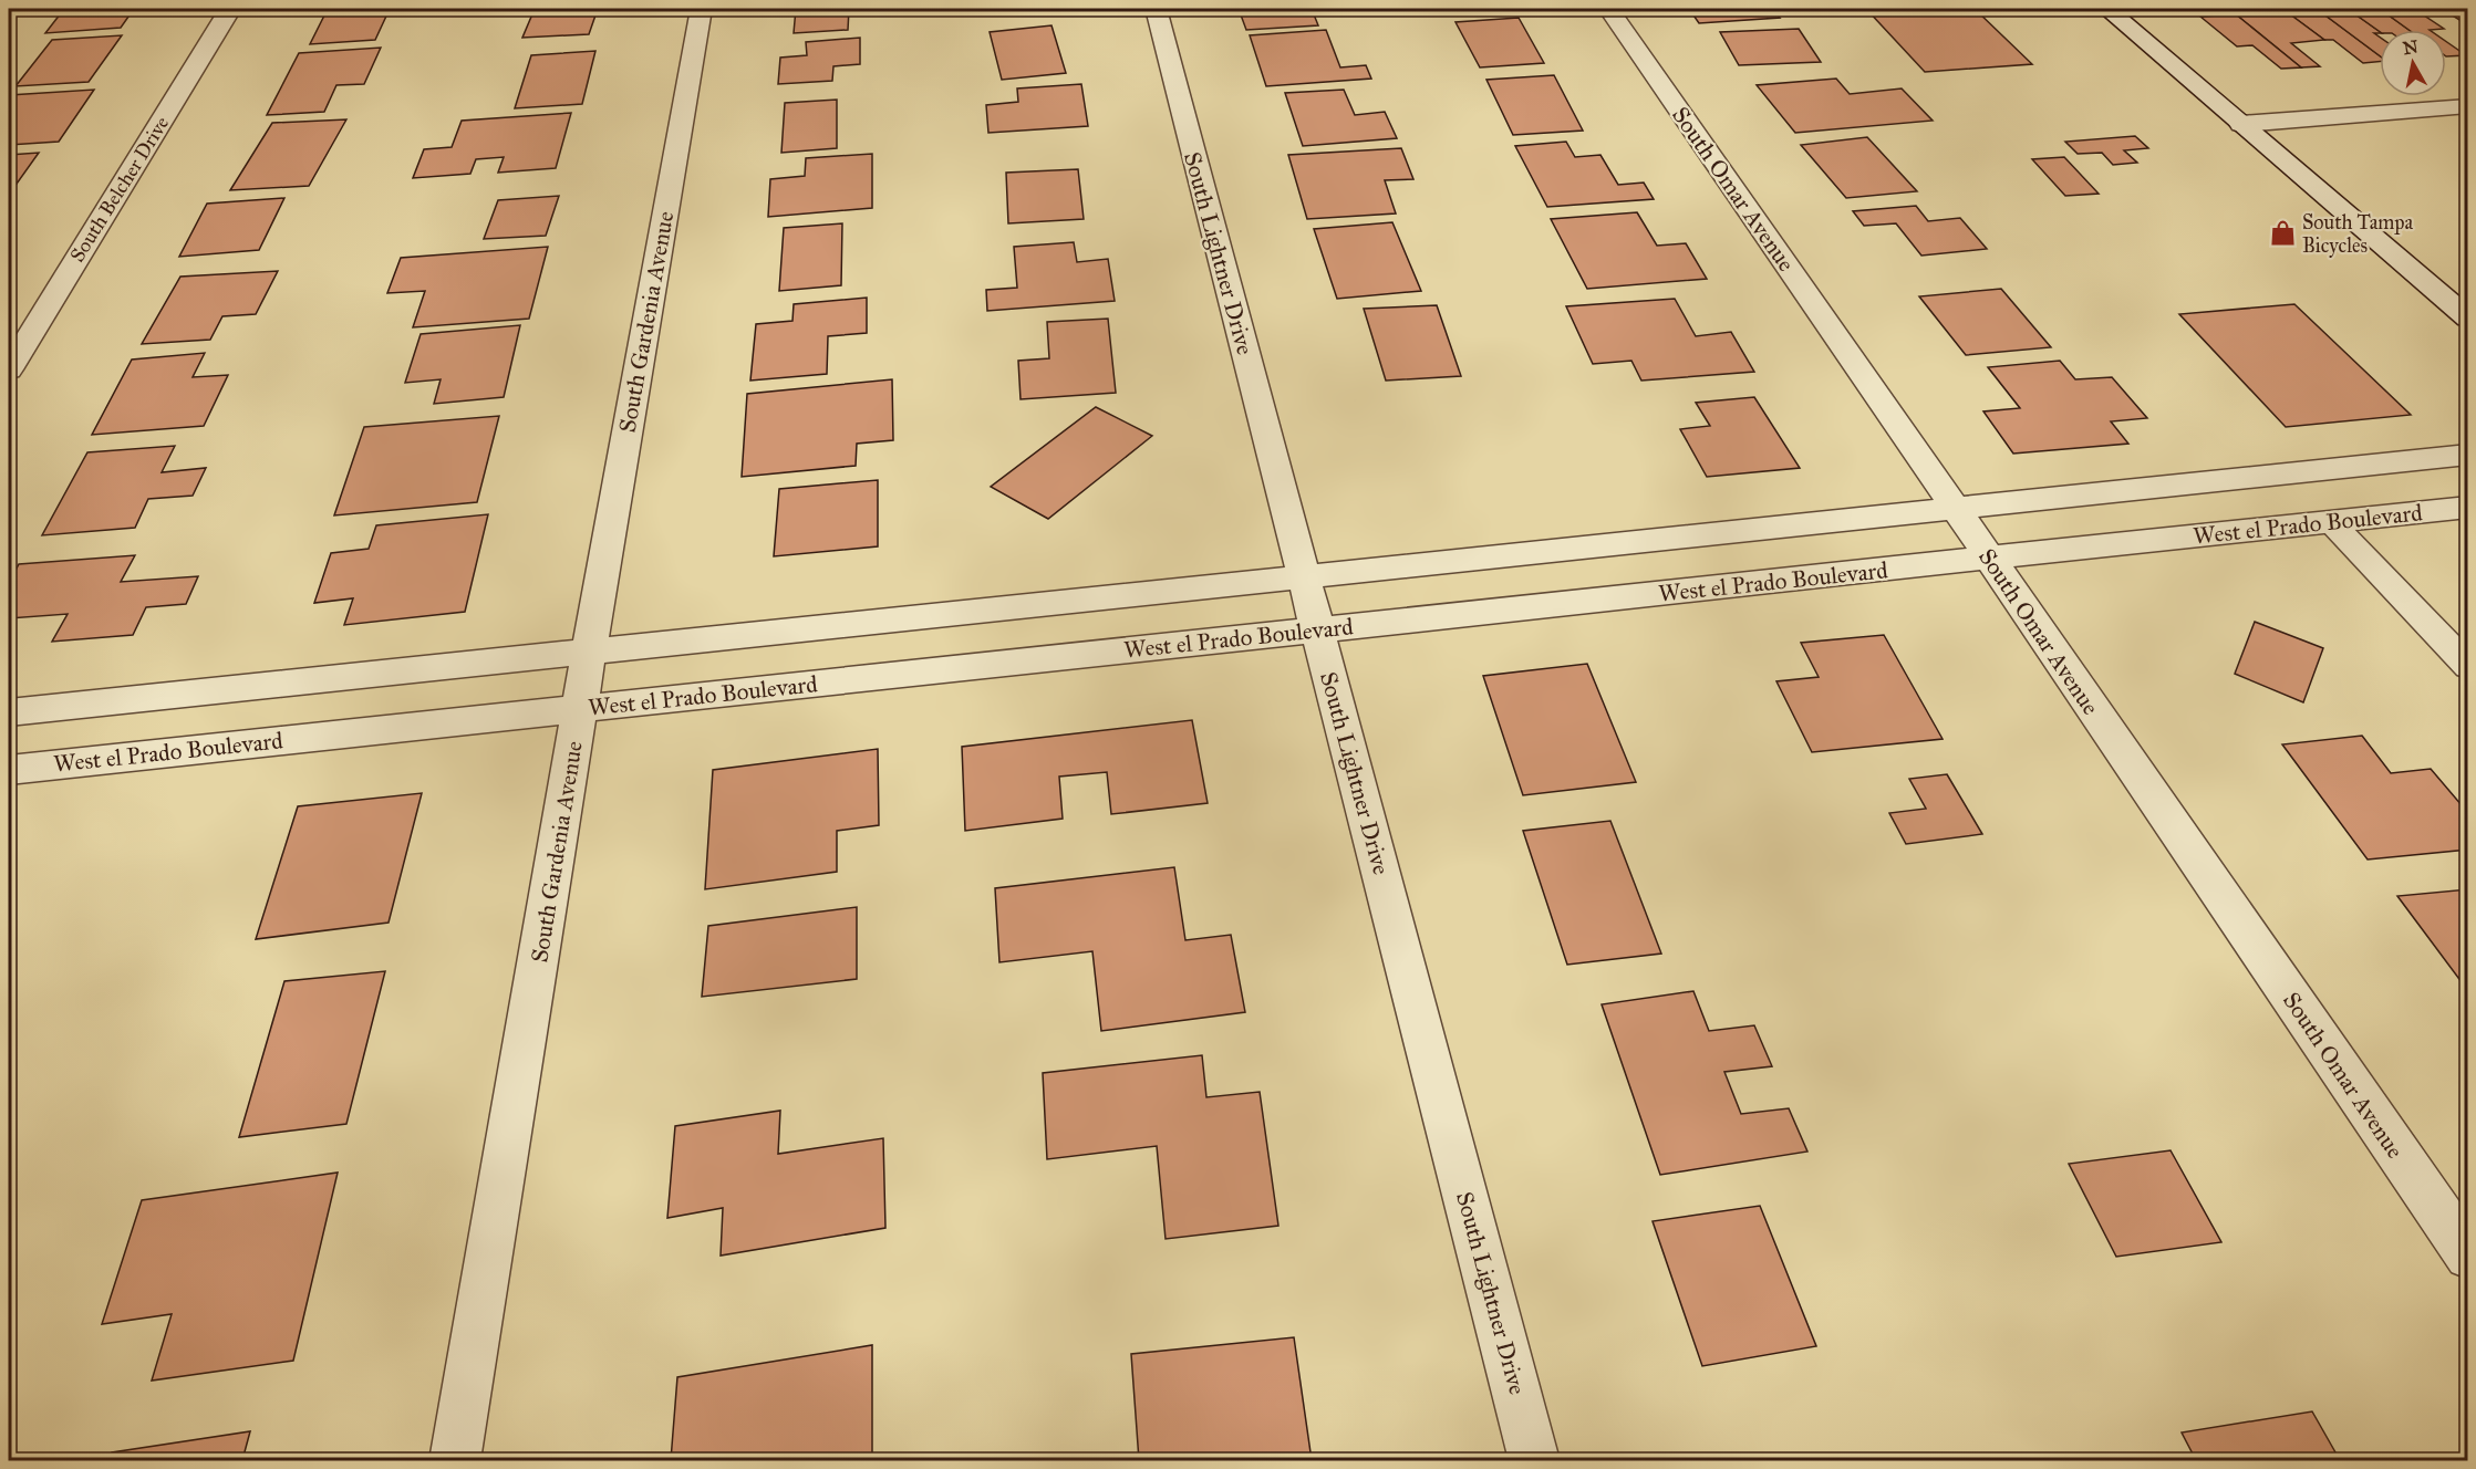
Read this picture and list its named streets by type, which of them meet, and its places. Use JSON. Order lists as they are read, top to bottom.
{
  "streets": {
    "street": [
      "South Belcher Drive",
      "South Omar Avenue",
      "South Lightner Drive",
      "South Gardenia Avenue",
      "West el Prado Boulevard"
    ]
  },
  "crossings": [
    ["South Omar Avenue", "West el Prado Boulevard"],
    ["South Lightner Drive", "West el Prado Boulevard"],
    ["South Gardenia Avenue", "West el Prado Boulevard"]
  ],
  "places": {
    "shop": ["South Tampa Bicycles"]
  },
  "north": "top"
}
